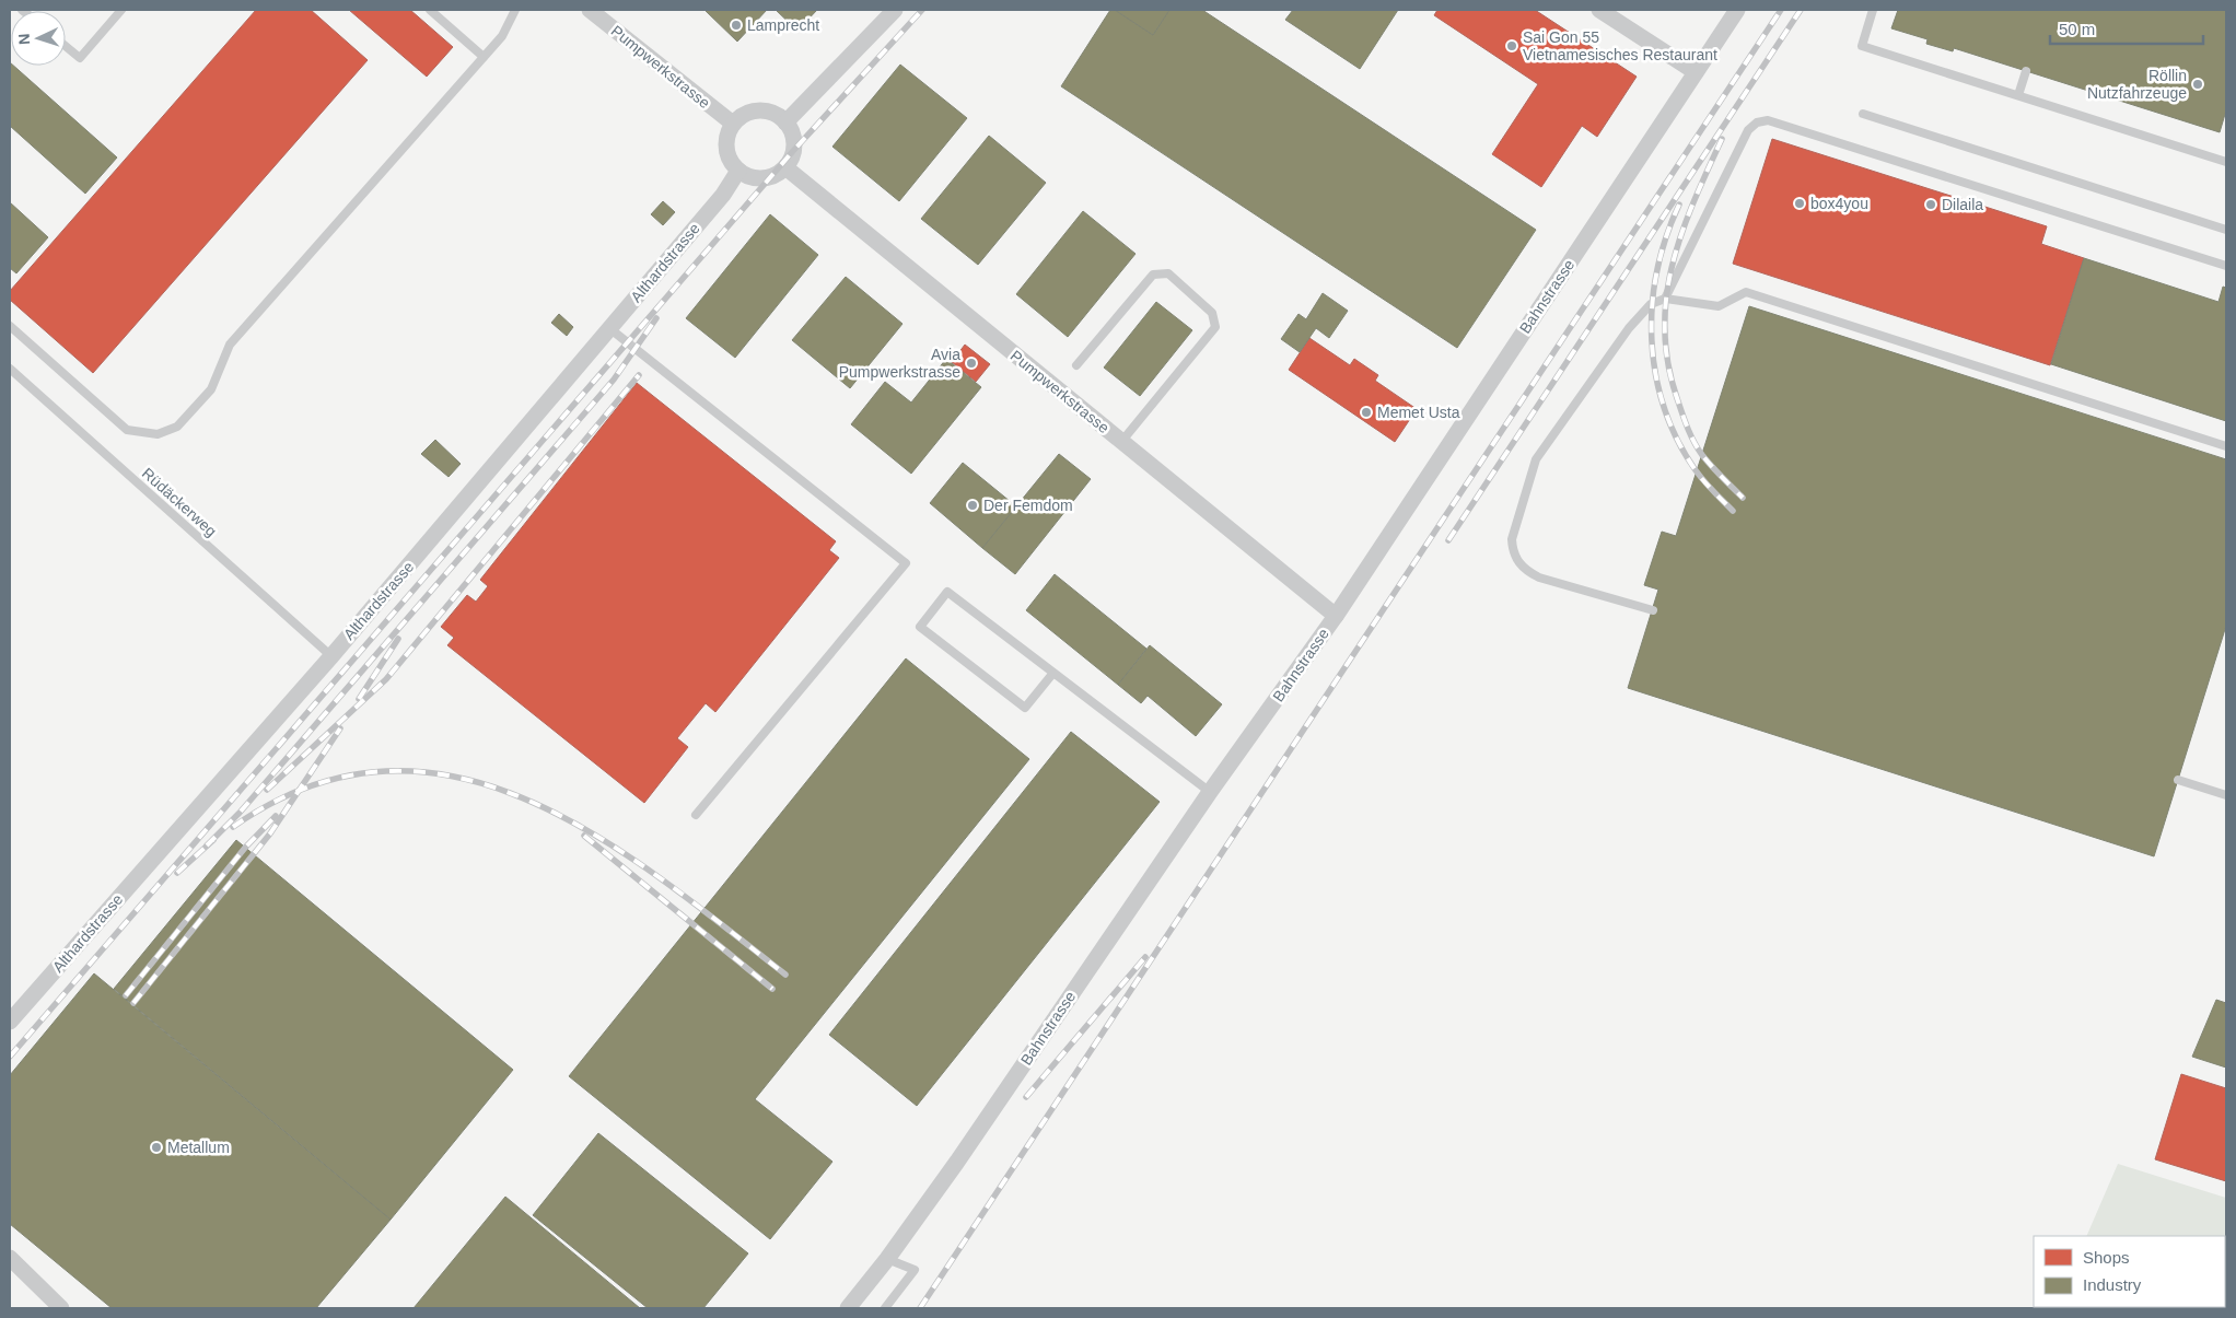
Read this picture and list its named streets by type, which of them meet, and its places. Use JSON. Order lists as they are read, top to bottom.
{
  "streets": {
    "street": ["Pumpwerkstrasse", "Althardstrasse", "Bahnstrasse"],
    "lane": ["Rüdäckerweg"]
  },
  "crossings": [
    ["Pumpwerkstrasse", "Althardstrasse"],
    ["Pumpwerkstrasse", "Bahnstrasse"],
    ["Althardstrasse", "Rüdäckerweg"]
  ],
  "places": [
    "Lamprecht",
    "Sai Gon 55 Vietnamesisches Restaurant",
    "Röllin Nutzfahrzeuge",
    "box4you",
    "Dilaila",
    "Avia Pumpwerkstrasse",
    "Memet Usta",
    "Der Femdom",
    "Metallum"
  ],
  "legend": ["Shops", "Industry"],
  "scale_bar": "50 m",
  "north": "left"
}
